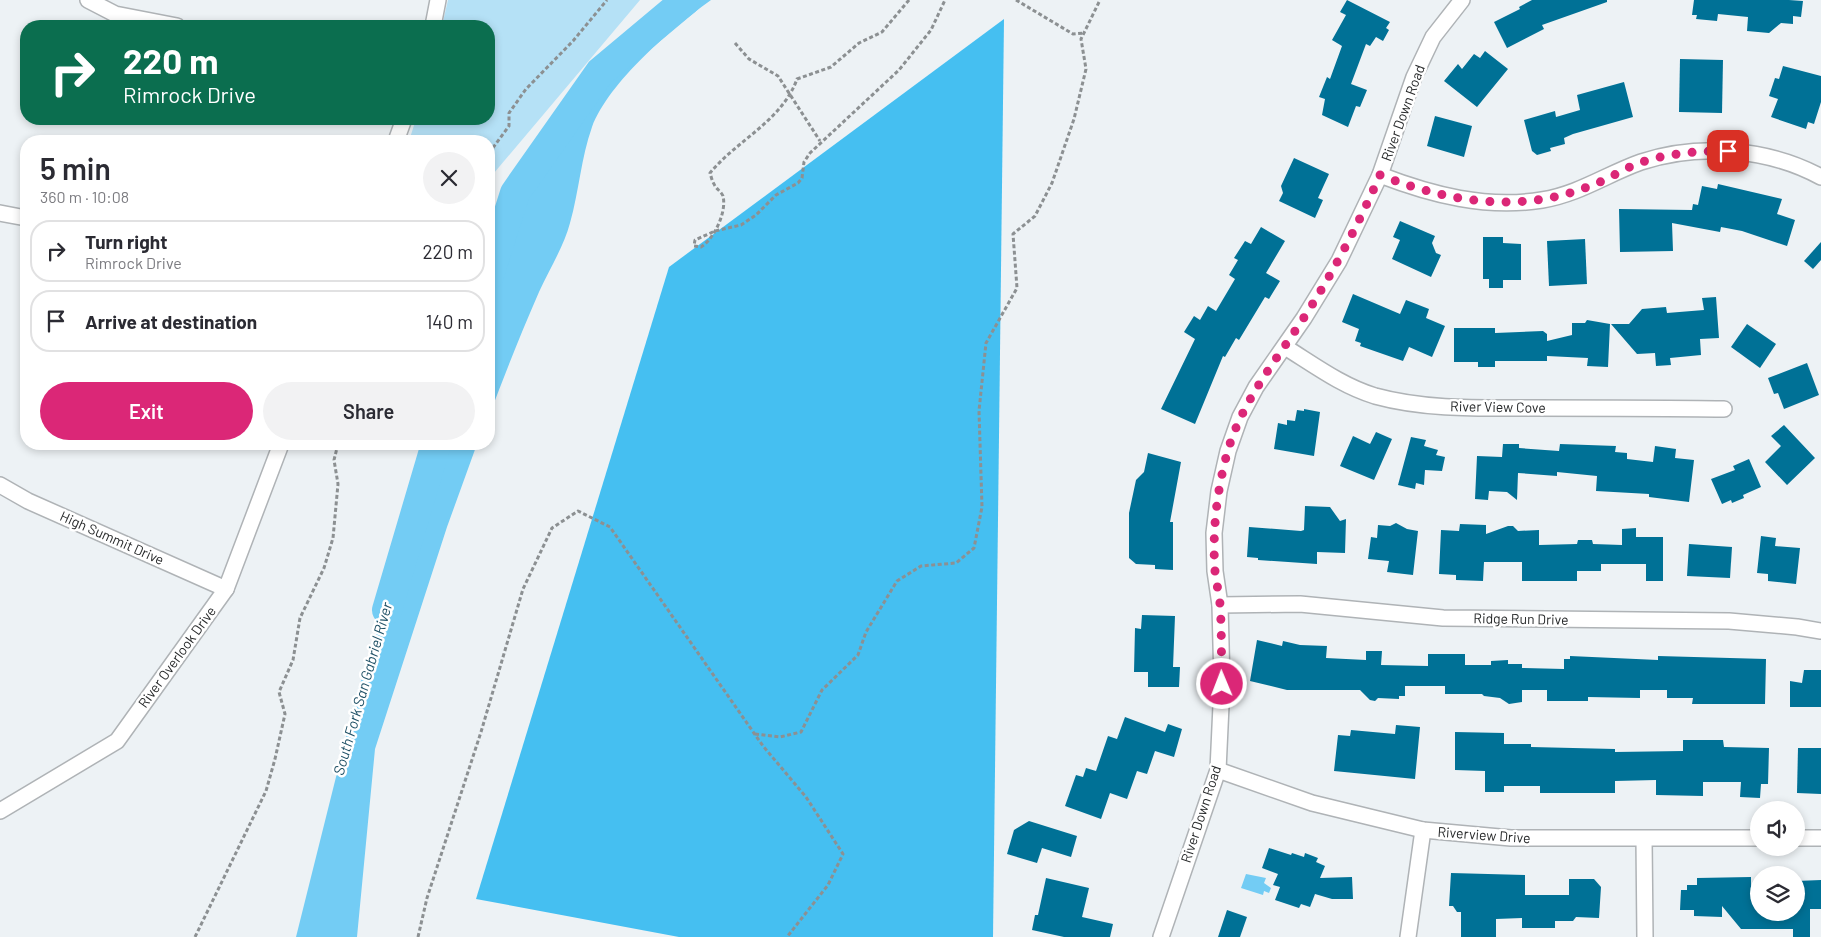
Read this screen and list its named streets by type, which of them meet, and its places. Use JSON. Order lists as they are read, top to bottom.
{
  "streets": {
    "street": [
      "River Down Road",
      "River View Cove",
      "High Summit Drive",
      "Ridge Run Drive",
      "River Overlook Drive",
      "Riverview Drive"
    ]
  },
  "crossings": [
    ["River Down Road", "River View Cove"],
    ["River Down Road", "Ridge Run Drive"],
    ["River Down Road", "Riverview Drive"],
    ["High Summit Drive", "River Overlook Drive"]
  ],
  "water": ["South Fork San Gabriel River"],
  "page": {
    "turn": ["220 m", "Rimrock Drive"],
    "heading": ["5 min", "360 m · 10:08"],
    "list": [
      {
        "name": "Turn right",
        "note": "Rimrock Drive",
        "value": "220 m"
      },
      {
        "name": "Arrive at destination",
        "value": "140 m"
      }
    ],
    "buttons": ["Exit", "Share"]
  }
}
